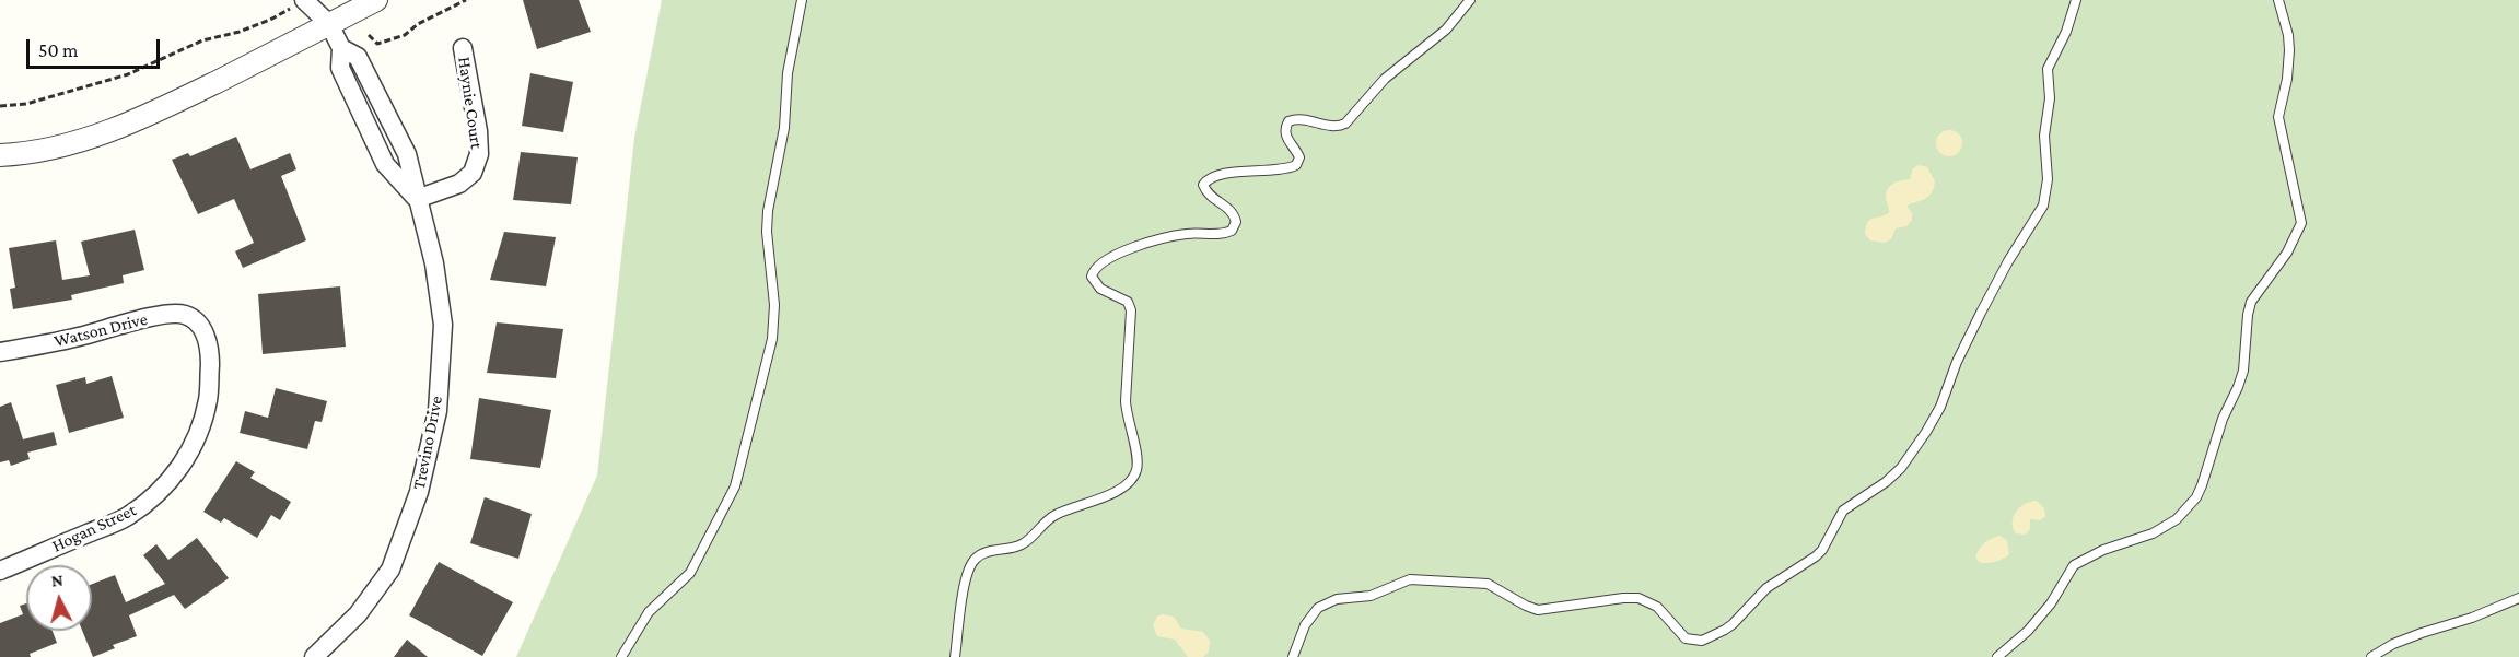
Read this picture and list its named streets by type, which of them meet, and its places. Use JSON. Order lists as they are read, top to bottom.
{
  "streets": {
    "street": [
      "Haynie Court",
      "Watson Drive",
      "Trevino Drive",
      "Hogan Street"
    ]
  },
  "crossings": [
    ["Haynie Court", "Trevino Drive"],
    ["Watson Drive", "Hogan Street"]
  ],
  "scale_bar": "50 m",
  "north": "top"
}
